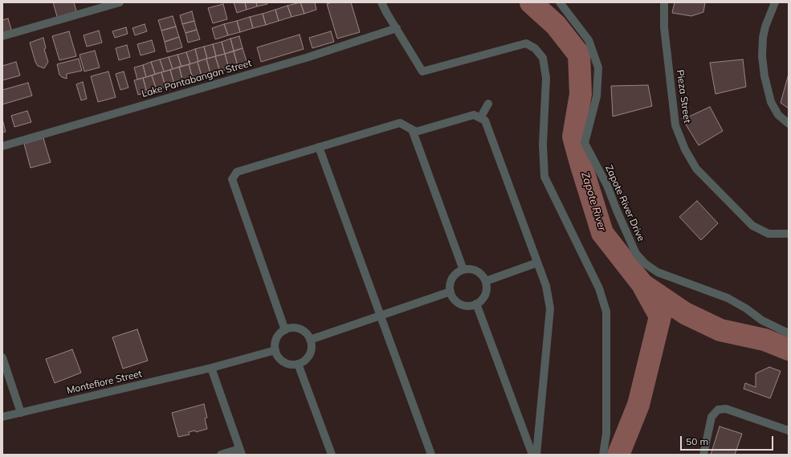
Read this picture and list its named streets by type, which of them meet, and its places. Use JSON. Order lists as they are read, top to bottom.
{
  "streets": {
    "street": [
      "Lake Pantabangan Street",
      "Pieza Street",
      "Zapote River Drive",
      "Montefiore Street"
    ]
  },
  "water": ["Zapote River"],
  "scale_bar": "50 m"
}
